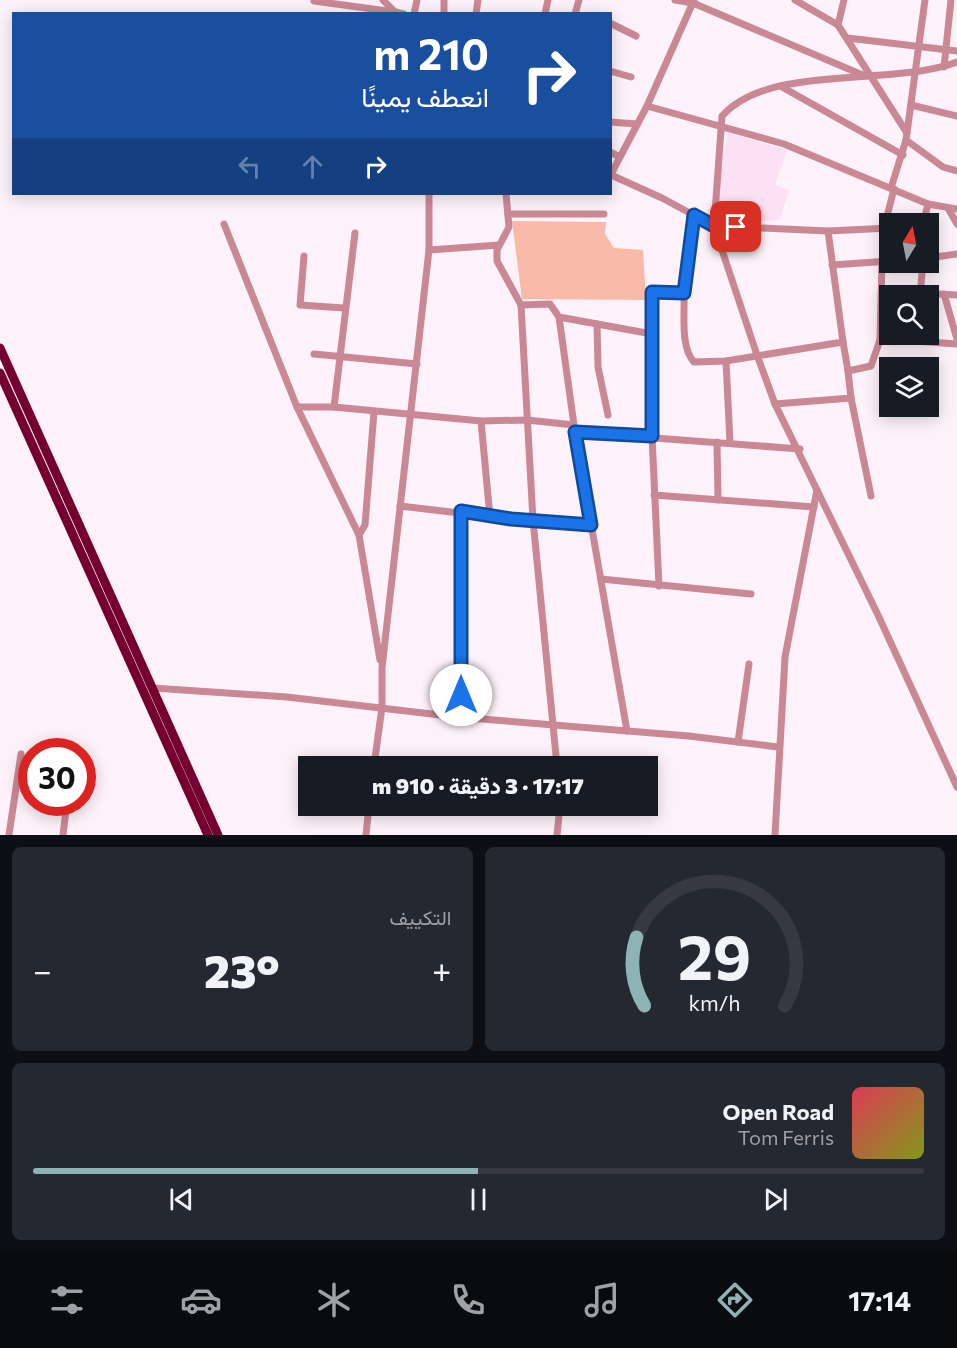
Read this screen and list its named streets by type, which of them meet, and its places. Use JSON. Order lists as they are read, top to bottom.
{
  "north": "top",
  "page": {
    "turn": ["210 m", "انعطف يمينًا"],
    "limit": "30",
    "trip": "17:17 · 3 دقيقة · 910 m",
    "tile": "التكييف",
    "heat": ["−", "23°", "+"],
    "song": ["Open Road", "Tom Ferris"],
    "tabs": "17:14",
    "gauge": ["29", "km/h"]
  }
}
